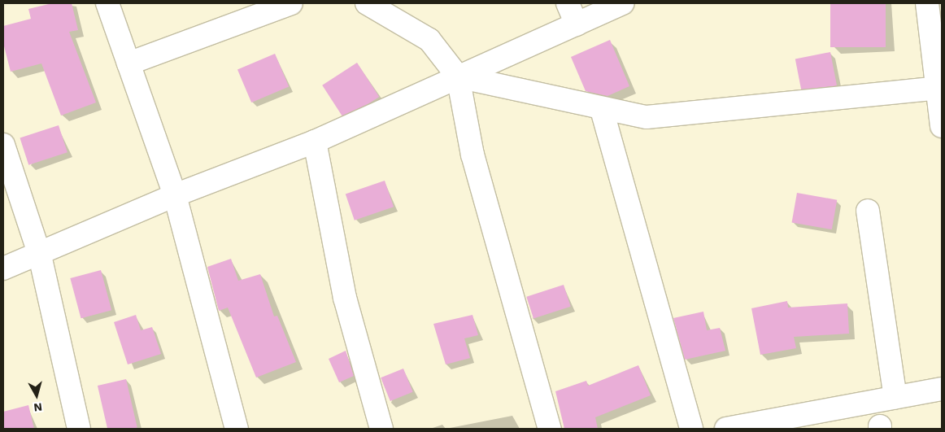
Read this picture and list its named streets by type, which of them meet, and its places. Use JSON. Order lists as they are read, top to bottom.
{
  "north": "bottom"
}
